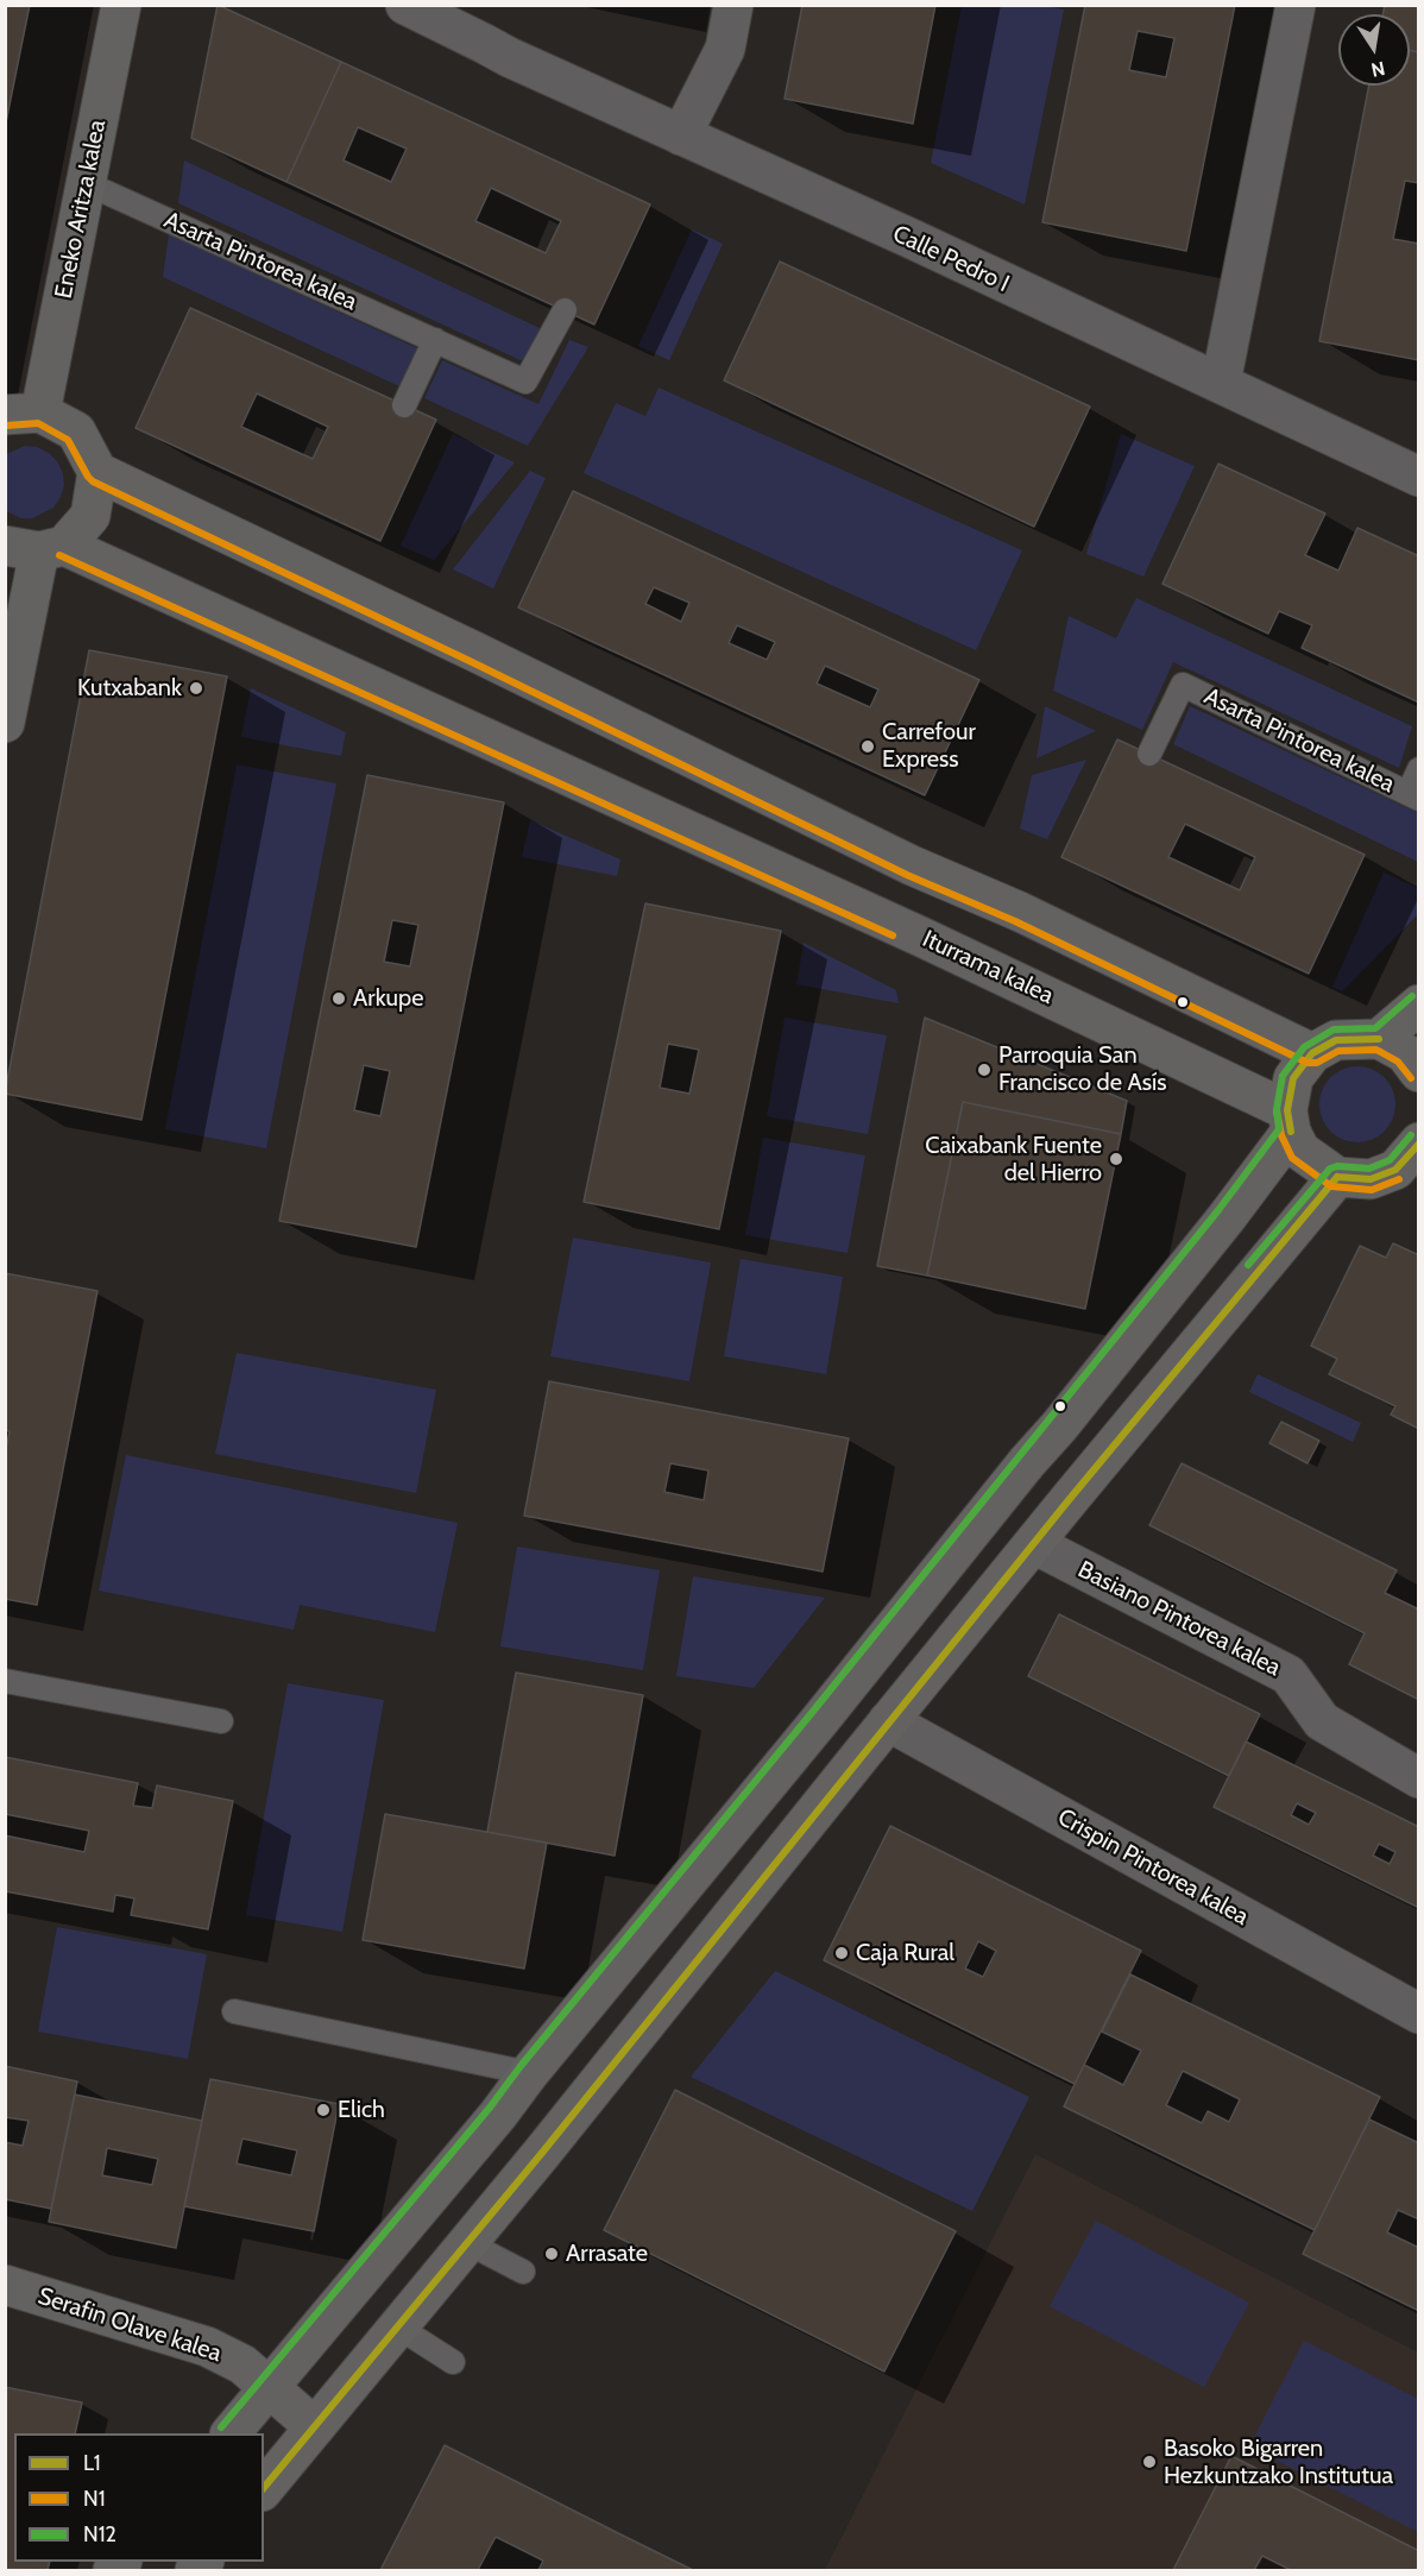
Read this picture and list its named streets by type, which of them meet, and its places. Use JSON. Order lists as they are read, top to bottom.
{
  "streets": {
    "main road": ["Eneko Aritza kalea", "Iturrama kalea", "Serafin Olave kalea"],
    "street": ["Calle Pedro I", "Basiano Pintorea kalea", "Crispin Pintorea kalea"],
    "lane": ["Asarta Pintorea kalea"]
  },
  "crossings": [
    ["Eneko Aritza kalea", "Asarta Pintorea kalea"]
  ],
  "places": [
    "Kutxabank",
    "Carrefour Express",
    "Arkupe",
    "Parroquia San Francisco de Asís",
    "Caixabank Fuente del Hierro",
    "Caja Rural",
    "Elich",
    "Arrasate",
    "Basoko Bigarren Hezkuntzako Institutua"
  ],
  "lines": ["transit line N1", "transit line N12", "transit line L1"],
  "legend": ["L1", "N1", "N12"],
  "north": "bottom"
}
